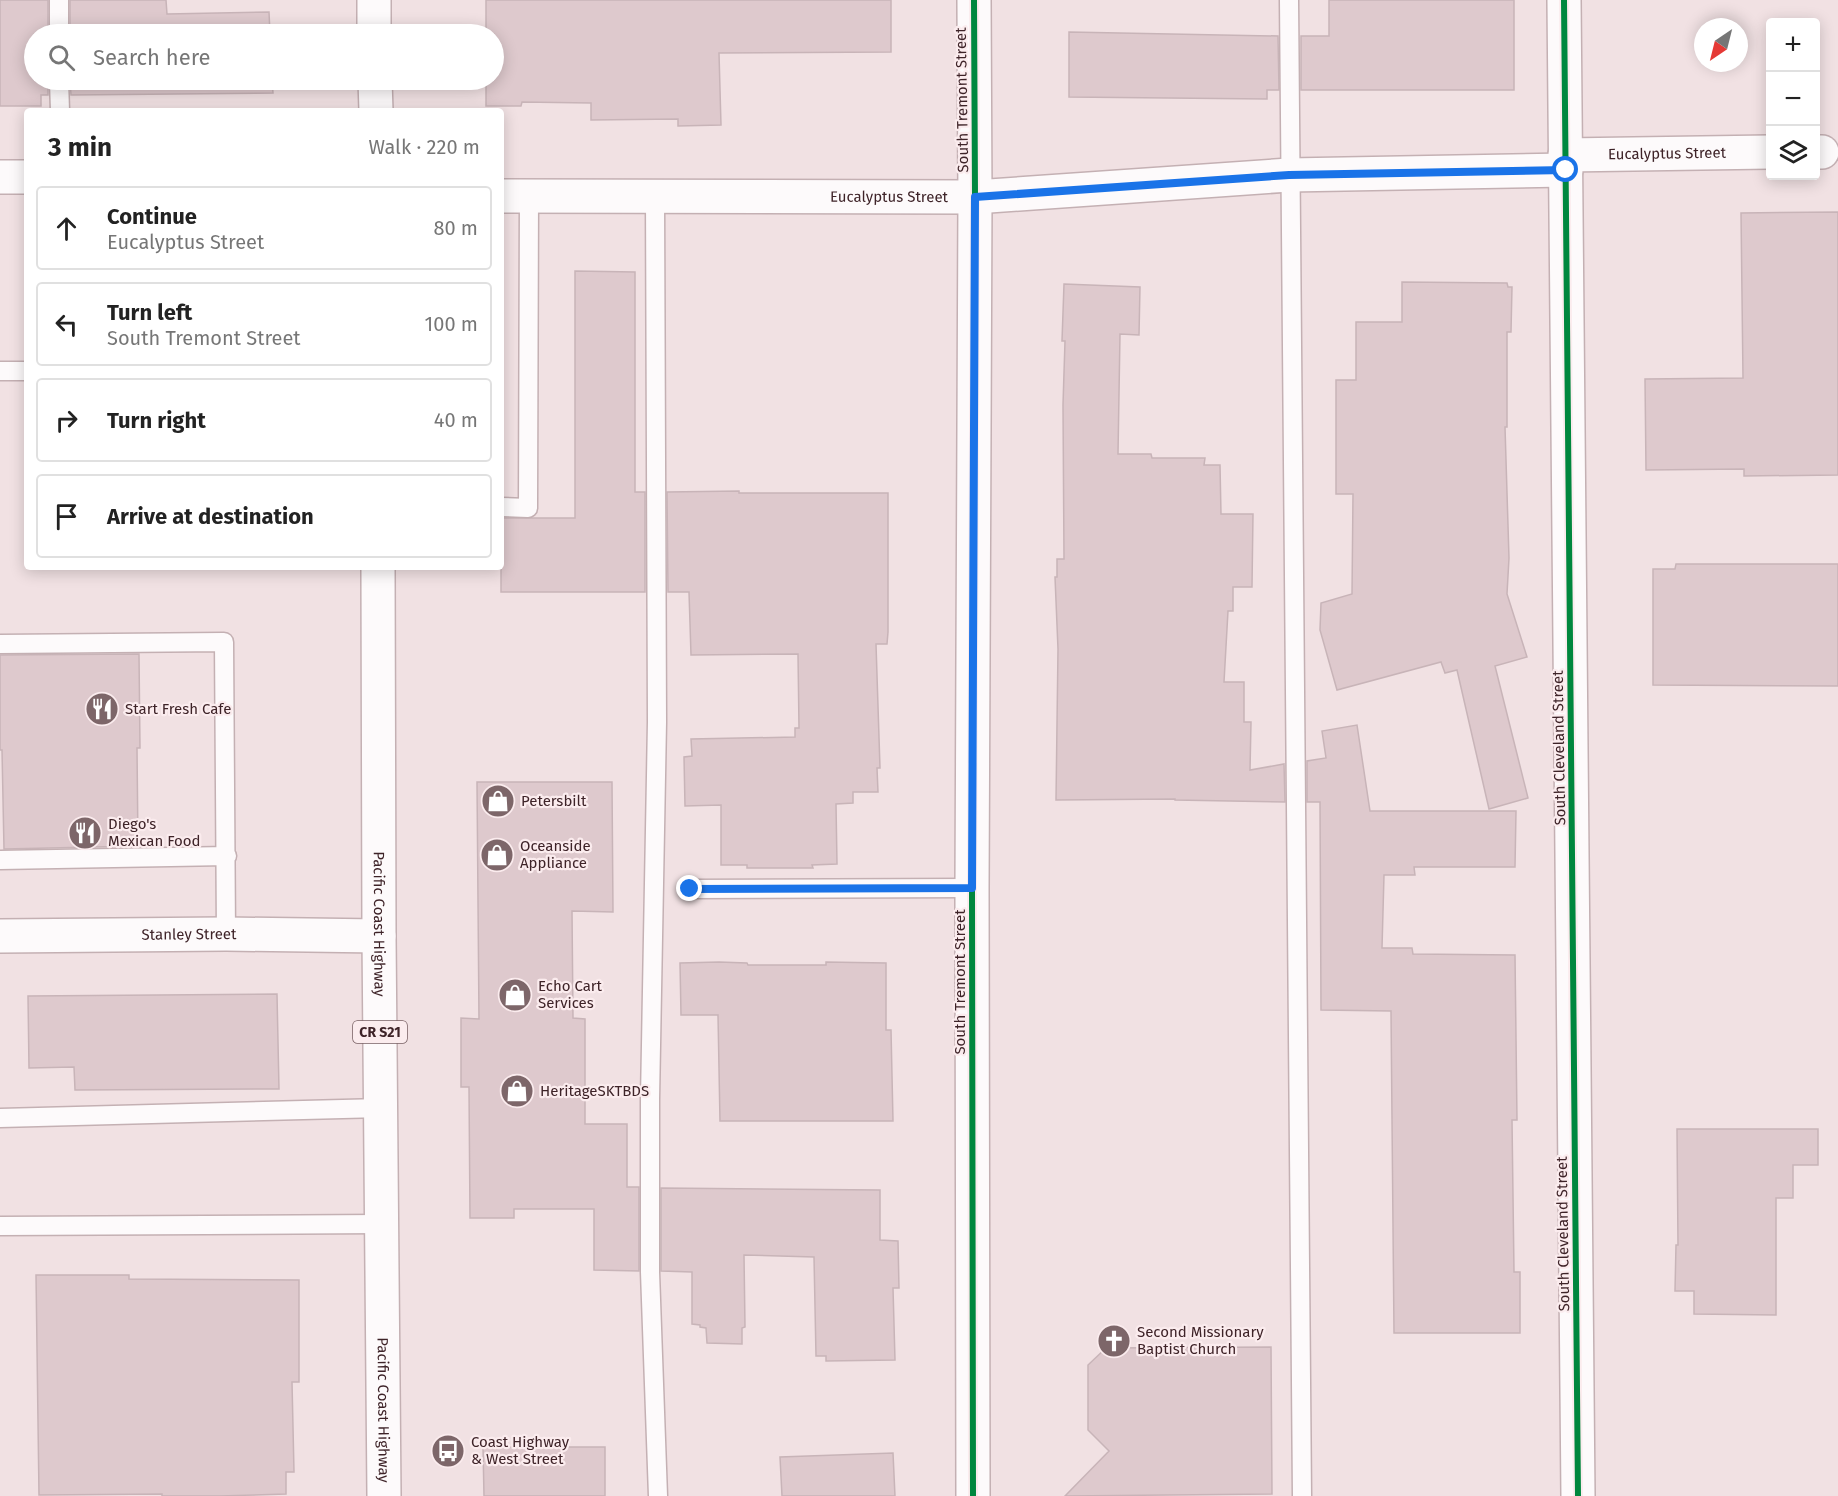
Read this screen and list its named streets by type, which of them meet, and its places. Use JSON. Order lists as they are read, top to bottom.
{
  "streets": {
    "street": [
      "South Tremont Street",
      "Eucalyptus Street",
      "South Cleveland Street",
      "Pacific Coast Highway",
      "Stanley Street",
      "CR S21"
    ]
  },
  "crossings": [
    ["South Tremont Street", "Eucalyptus Street"],
    ["Eucalyptus Street", "South Cleveland Street"],
    ["Pacific Coast Highway", "Stanley Street"]
  ],
  "places": {
    "restaurant": ["Start Fresh Cafe", "Diego's Mexican Food"],
    "shop": [
      "Petersbilt",
      "Oceanside Appliance",
      "Echo Cart Services",
      "HeritageSKTBDS"
    ],
    "church": ["Second Missionary Baptist Church"],
    "bus stop": ["Coast Highway & West Street"]
  },
  "north": "bottom left",
  "page": {
    "map_buttons": ["+", "−"],
    "search": "Search here",
    "heading": ["3 min", "Walk · 220 m"],
    "list": [
      ["Continue", "Eucalyptus Street", "80 m"],
      ["Turn left", "South Tremont Street", "100 m"],
      ["Turn right", "40 m"],
      "Arrive at destination"
    ]
  }
}
